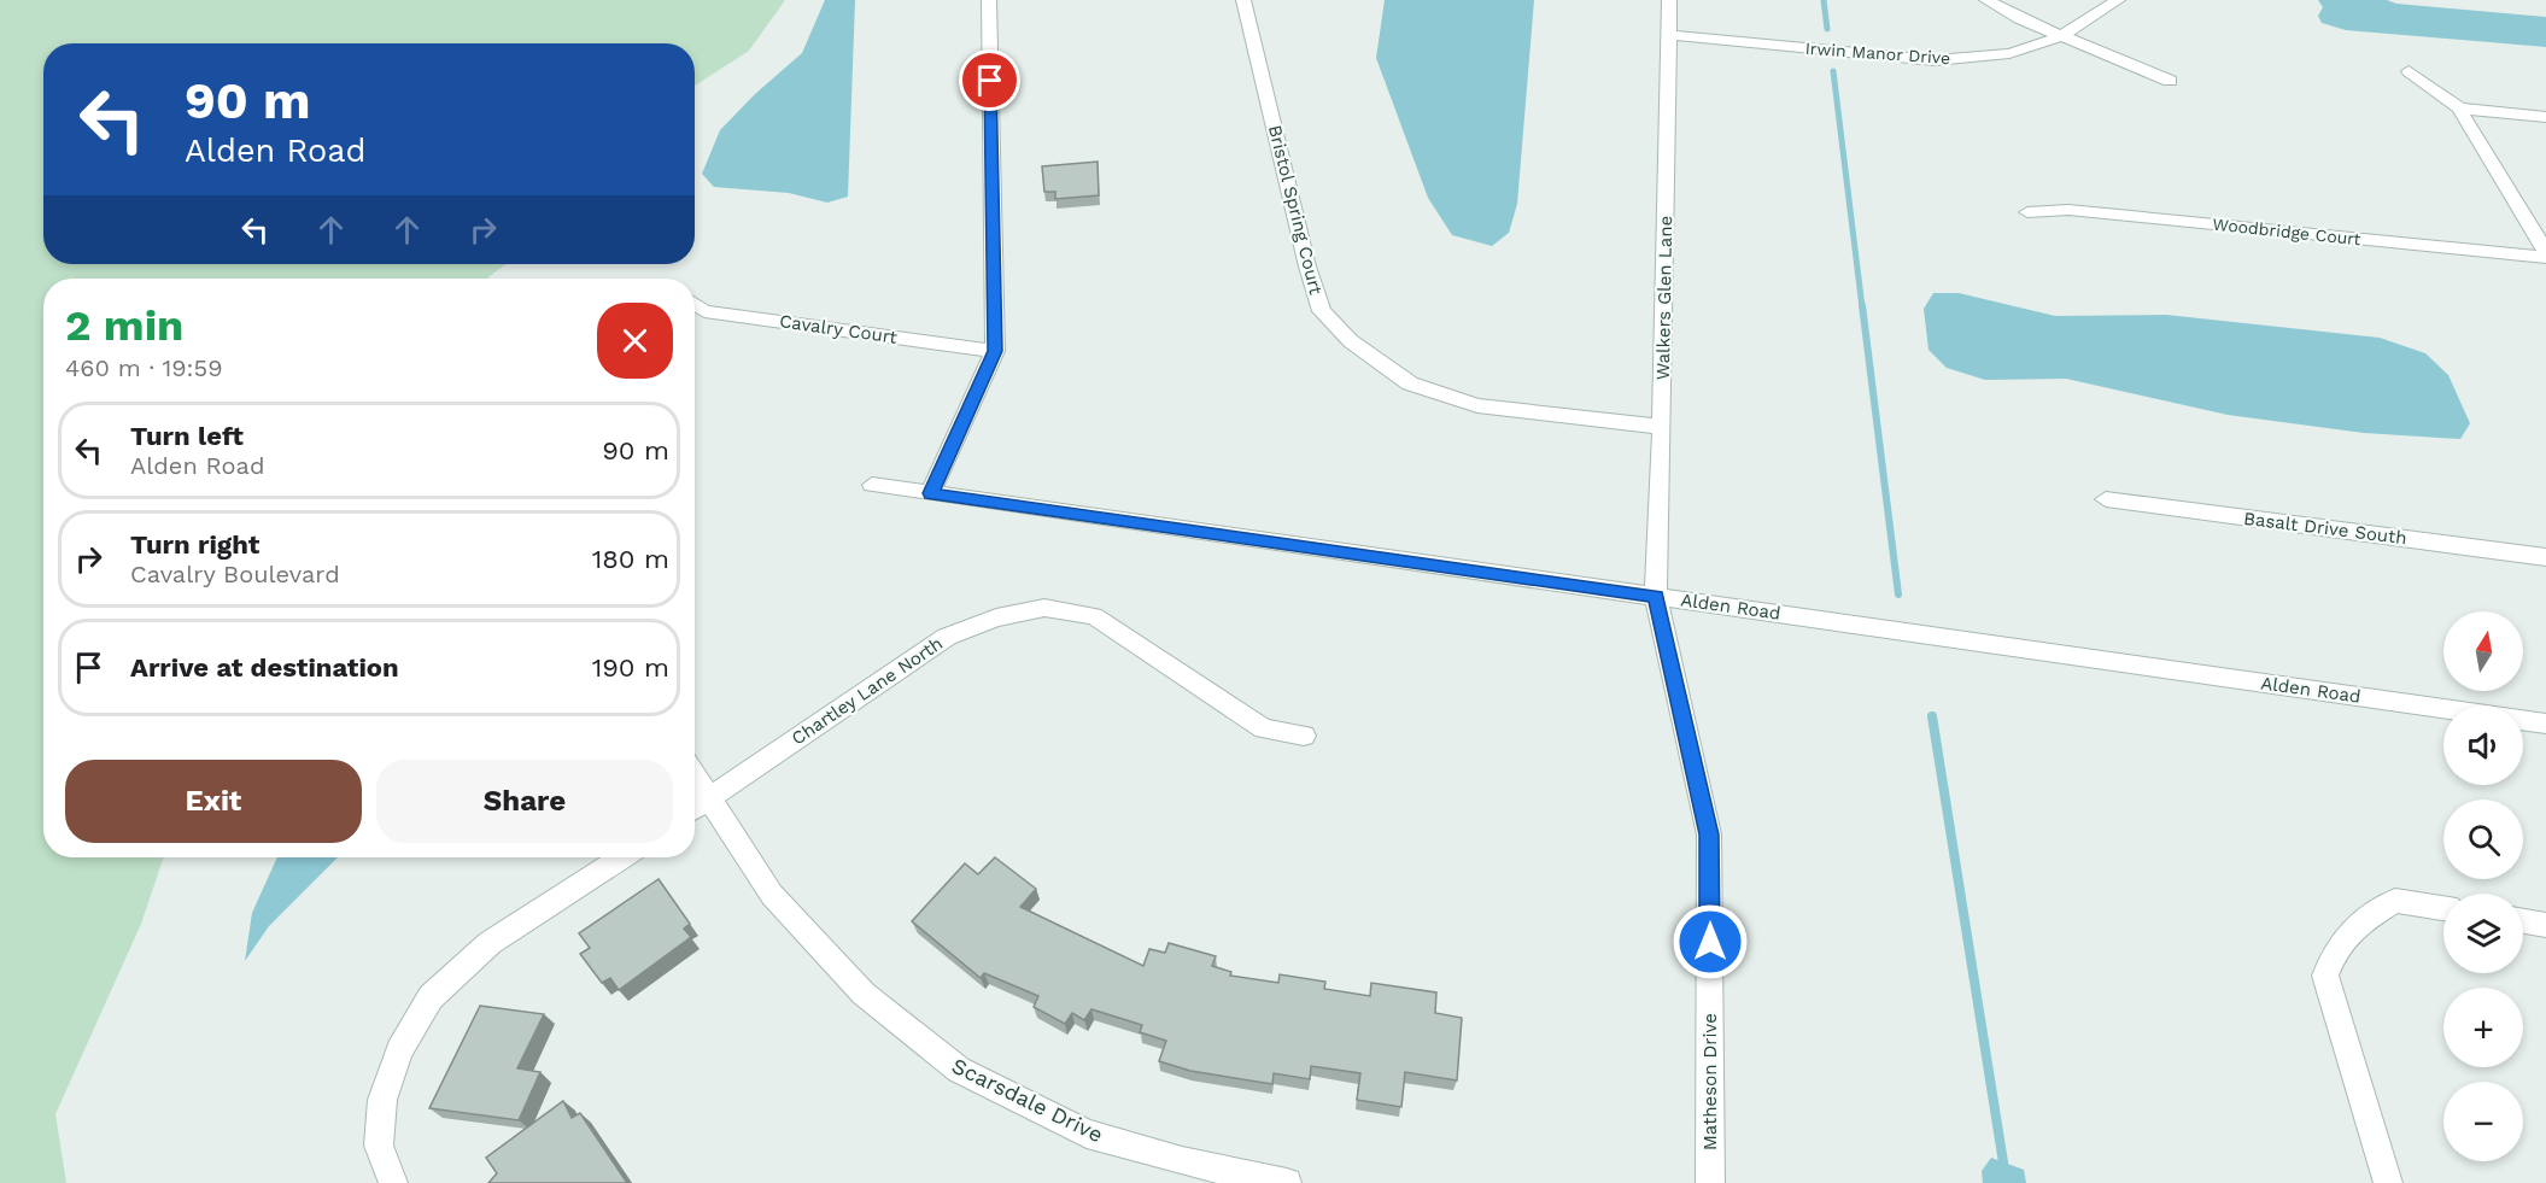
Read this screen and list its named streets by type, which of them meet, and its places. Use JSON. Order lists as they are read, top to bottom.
{
  "streets": {
    "street": [
      "Irwin Manor Drive",
      "Bristol Spring Court",
      "Woodbridge Court",
      "Walkers Glen Lane",
      "Cavalry Court",
      "Basalt Drive South",
      "Alden Road",
      "Chartley Lane North",
      "Matheson Drive",
      "Scarsdale Drive"
    ]
  },
  "crossings": [
    ["Irwin Manor Drive", "Walkers Glen Lane"],
    ["Bristol Spring Court", "Walkers Glen Lane"],
    ["Walkers Glen Lane", "Alden Road"],
    ["Walkers Glen Lane", "Matheson Drive"],
    ["Alden Road", "Matheson Drive"],
    ["Chartley Lane North", "Scarsdale Drive"]
  ],
  "north": "top",
  "page": {
    "turn": ["90 m", "Alden Road"],
    "heading": ["2 min", "460 m · 19:59"],
    "list": [
      {
        "name": "Turn left",
        "note": "Alden Road",
        "value": "90 m"
      },
      {
        "name": "Turn right",
        "note": "Cavalry Boulevard",
        "value": "180 m"
      },
      {
        "name": "Arrive at destination",
        "value": "190 m"
      }
    ],
    "map_buttons": ["+", "−"],
    "buttons": ["Exit", "Share"]
  }
}
